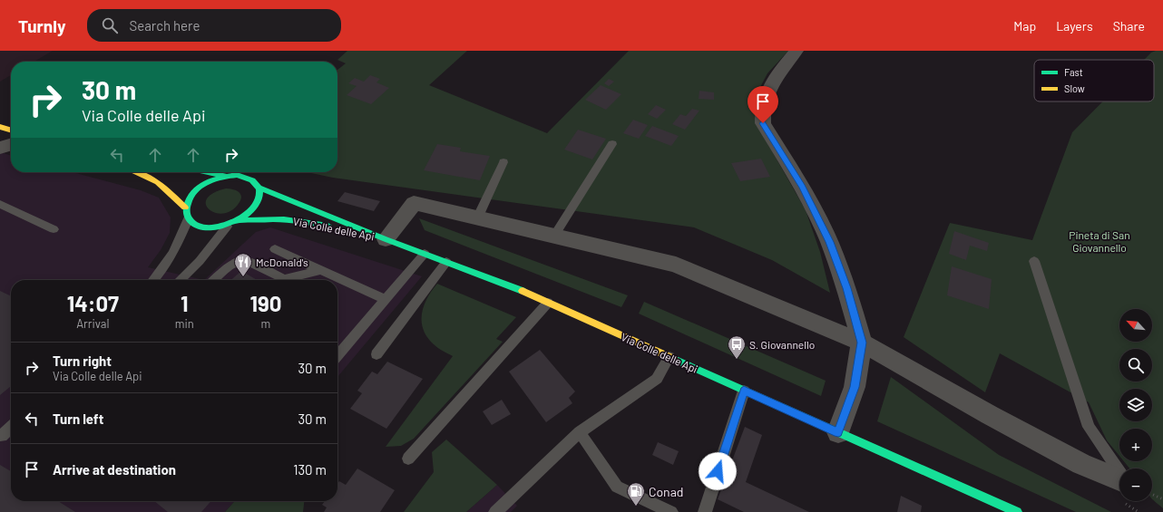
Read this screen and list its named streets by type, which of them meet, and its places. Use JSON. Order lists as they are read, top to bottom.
{
  "streets": {
    "main road": ["Via Colle delle Api"]
  },
  "parks": ["Pineta di San Giovannello"],
  "places": {
    "restaurant": ["McDonald's"],
    "bus stop": ["S. Giovannello"],
    "fuel station": ["Conad"]
  },
  "legend": ["Fast", "Slow"],
  "north": "top left",
  "page": {
    "header": "Turnly",
    "search": "Search here",
    "nav": ["Map", "Layers", "Share"],
    "turn": ["30 m", "Via Colle delle Api"],
    "eta": [
      "14:07",
      "Arrival",
      "1",
      "min",
      "190",
      "m"
    ],
    "map_buttons": ["+", "−"],
    "list": [
      {
        "name": "Turn right",
        "note": "Via Colle delle Api",
        "value": "30 m"
      },
      {
        "name": "Turn left",
        "value": "30 m"
      },
      {
        "name": "Arrive at destination",
        "value": "130 m"
      }
    ]
  }
}
